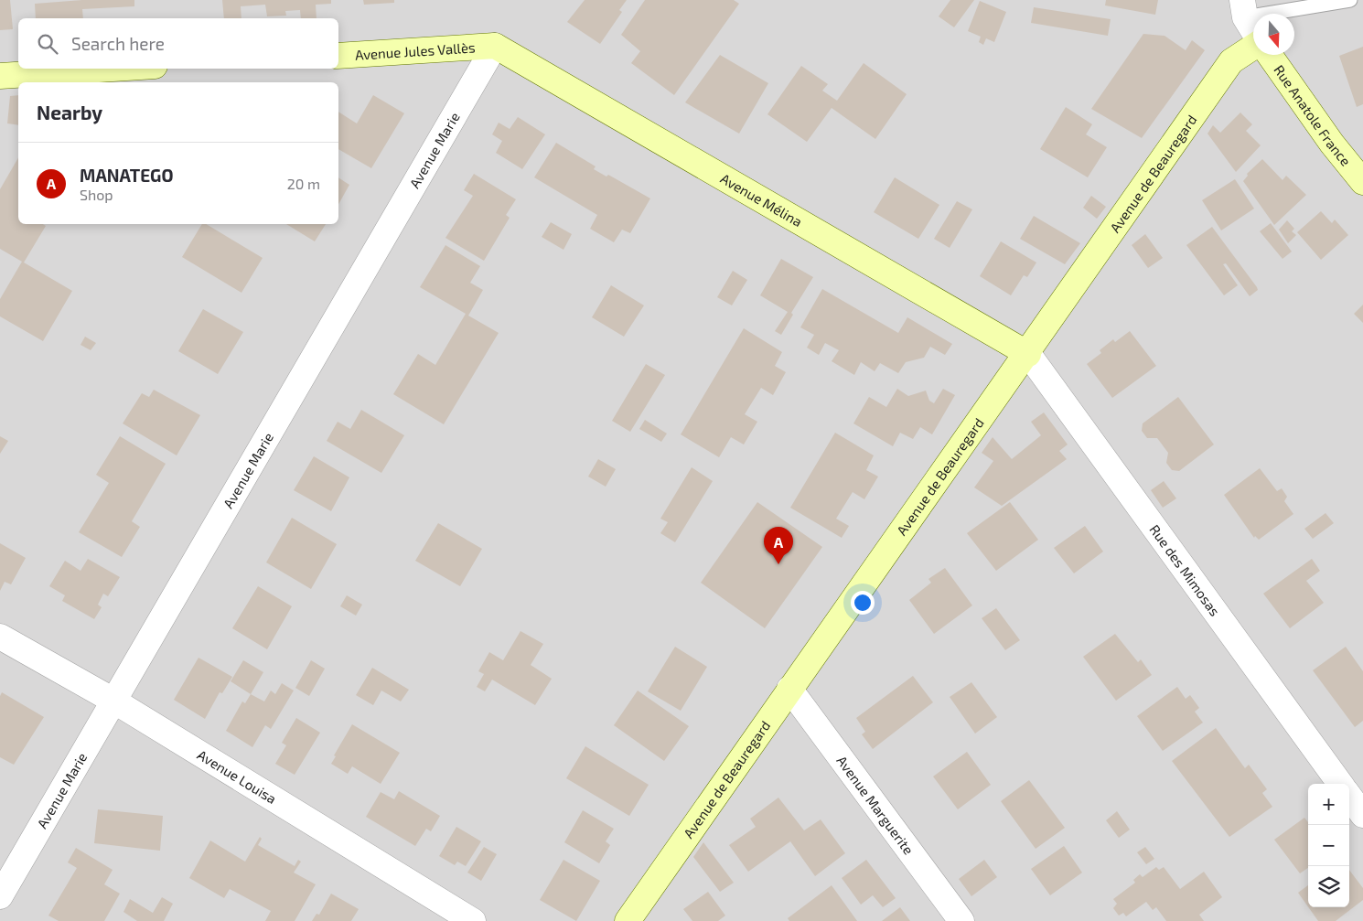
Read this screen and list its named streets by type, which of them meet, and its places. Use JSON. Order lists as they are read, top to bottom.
{
  "streets": {
    "street": [
      "Avenue Jules Vallès",
      "Rue Anatole France",
      "Avenue Marie",
      "Avenue de Beauregard",
      "Avenue Mélina",
      "Rue des Mimosas",
      "Avenue Louisa",
      "Avenue Marguerite"
    ]
  },
  "crossings": [
    ["Avenue Jules Vallès", "Avenue Marie"],
    ["Avenue Jules Vallès", "Avenue Mélina"],
    ["Avenue Marie", "Avenue Mélina"],
    ["Avenue Marie", "Avenue Louisa"],
    ["Avenue de Beauregard", "Avenue Mélina"],
    ["Avenue de Beauregard", "Rue des Mimosas"],
    ["Avenue de Beauregard", "Avenue Marguerite"],
    ["Avenue Mélina", "Rue des Mimosas"]
  ],
  "north": "bottom",
  "page": {
    "search": "Search here",
    "heading": "Nearby",
    "list": [
      {
        "mark": "A",
        "name": "MANATEGO",
        "note": "Shop",
        "value": "20 m"
      }
    ],
    "pins": "A",
    "map_buttons": ["+", "−"]
  }
}
